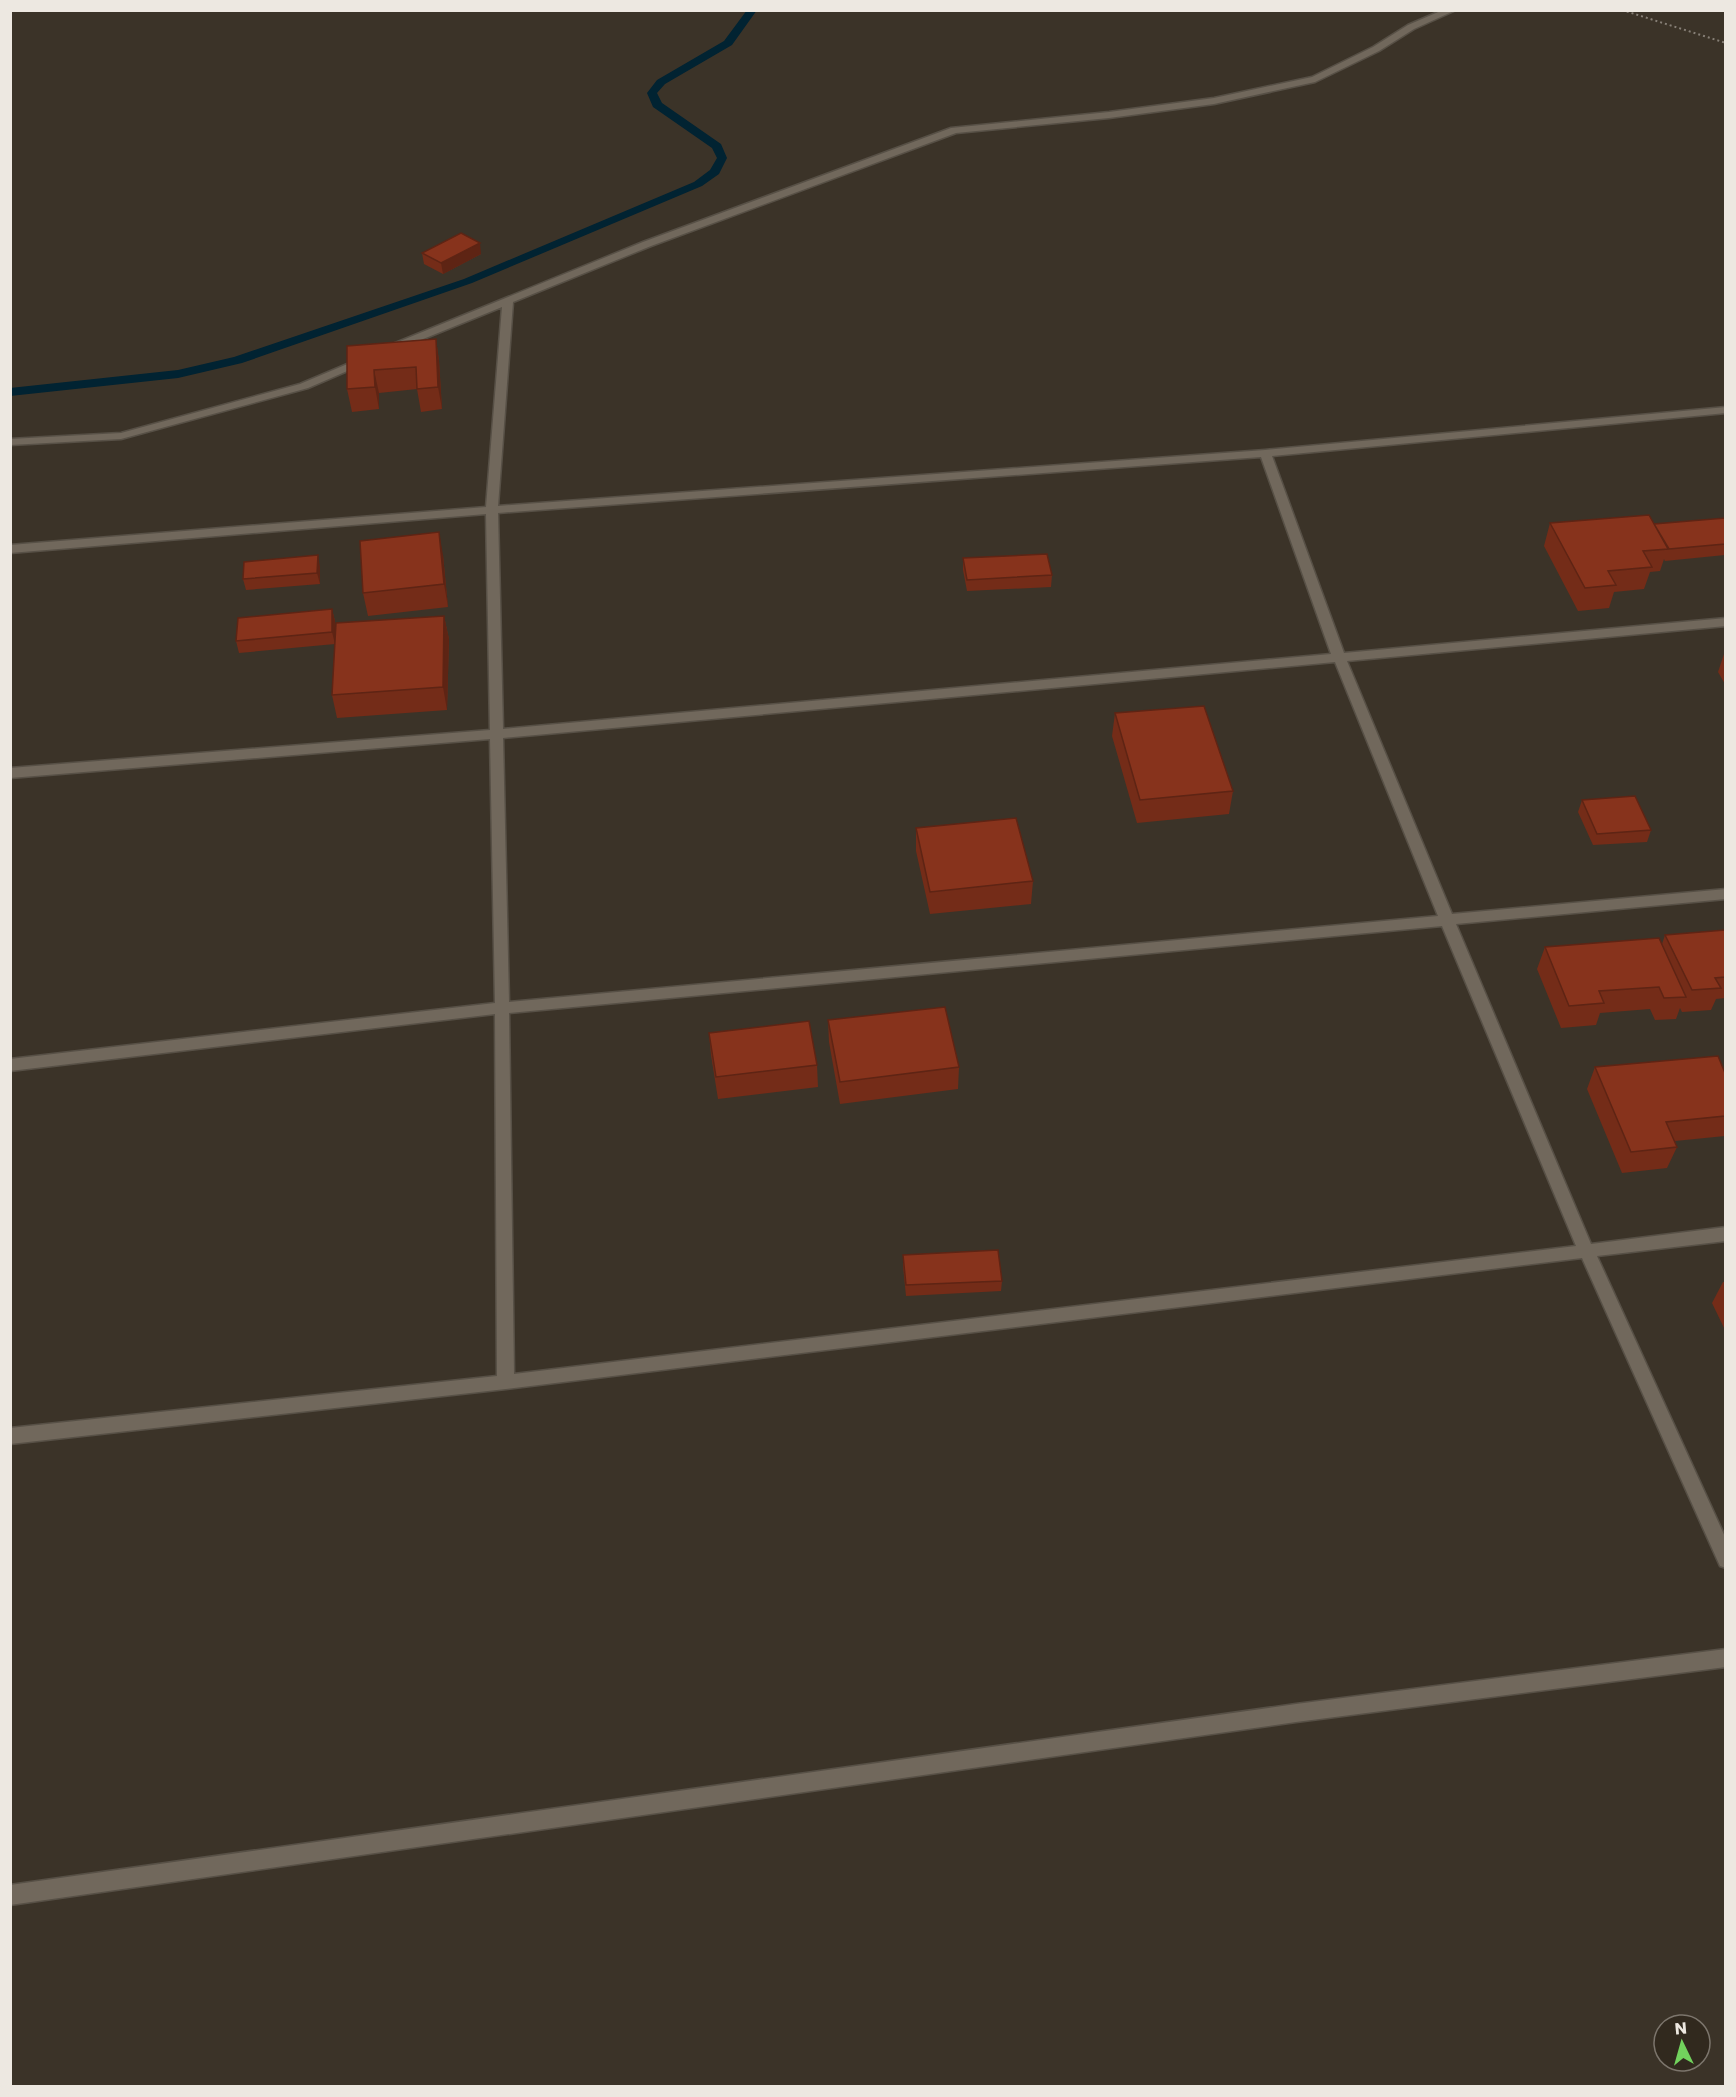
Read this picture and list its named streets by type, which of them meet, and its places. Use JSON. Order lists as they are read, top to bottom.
{
  "north": "top"
}
